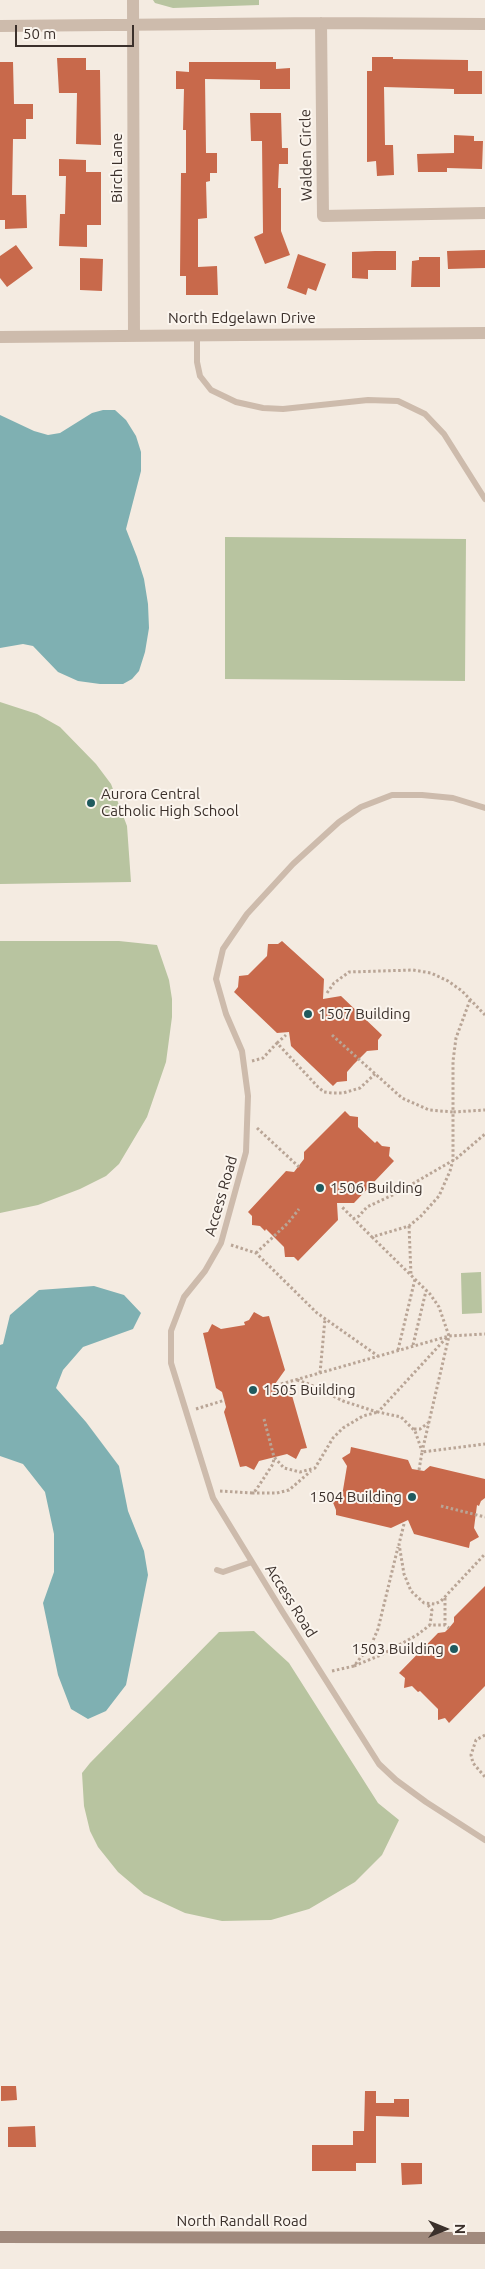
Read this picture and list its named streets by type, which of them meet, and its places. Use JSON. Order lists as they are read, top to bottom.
{
  "streets": {
    "main road": ["North Randall Road"],
    "street": ["Walden Circle", "Birch Lane", "North Edgelawn Drive"],
    "lane": ["Access Road"]
  },
  "crossings": [
    ["Birch Lane", "North Edgelawn Drive"]
  ],
  "places": [
    "Aurora Central Catholic High School",
    "1507 Building",
    "1506 Building",
    "1505 Building",
    "1504 Building",
    "1503 Building"
  ],
  "scale_bar": "50 m",
  "north": "right"
}
